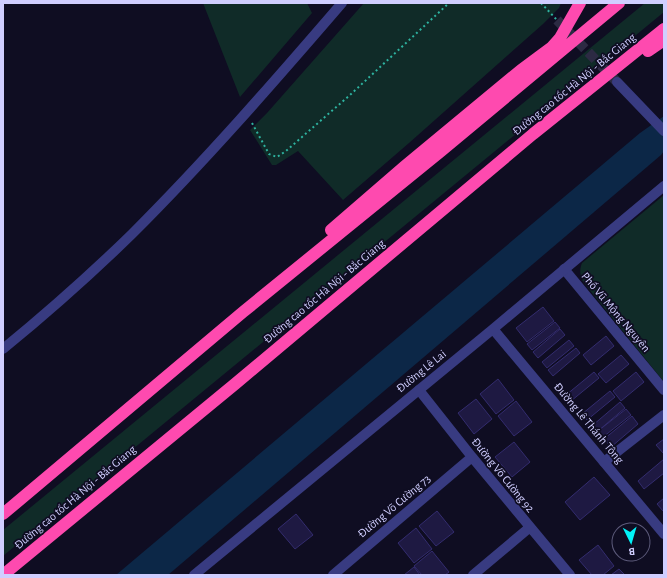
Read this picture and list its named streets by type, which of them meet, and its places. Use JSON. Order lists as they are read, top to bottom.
{
  "streets": {
    "highway": ["Đường cao tốc Hà Nội - Bắc Giang"],
    "street": [
      "Phố Vũ Mộng Nguyên",
      "Đường Lê Lai",
      "Đường Lê Thánh Tông",
      "Đường Võ Cường 92",
      "Đường Võ Cường 73"
    ]
  },
  "crossings": [
    ["Phố Vũ Mộng Nguyên", "Đường Lê Lai"],
    ["Đường Lê Lai", "Đường Lê Thánh Tông"],
    ["Đường Lê Lai", "Đường Võ Cường 92"],
    ["Đường Võ Cường 92", "Đường Võ Cường 73"]
  ],
  "north": "bottom"
}
